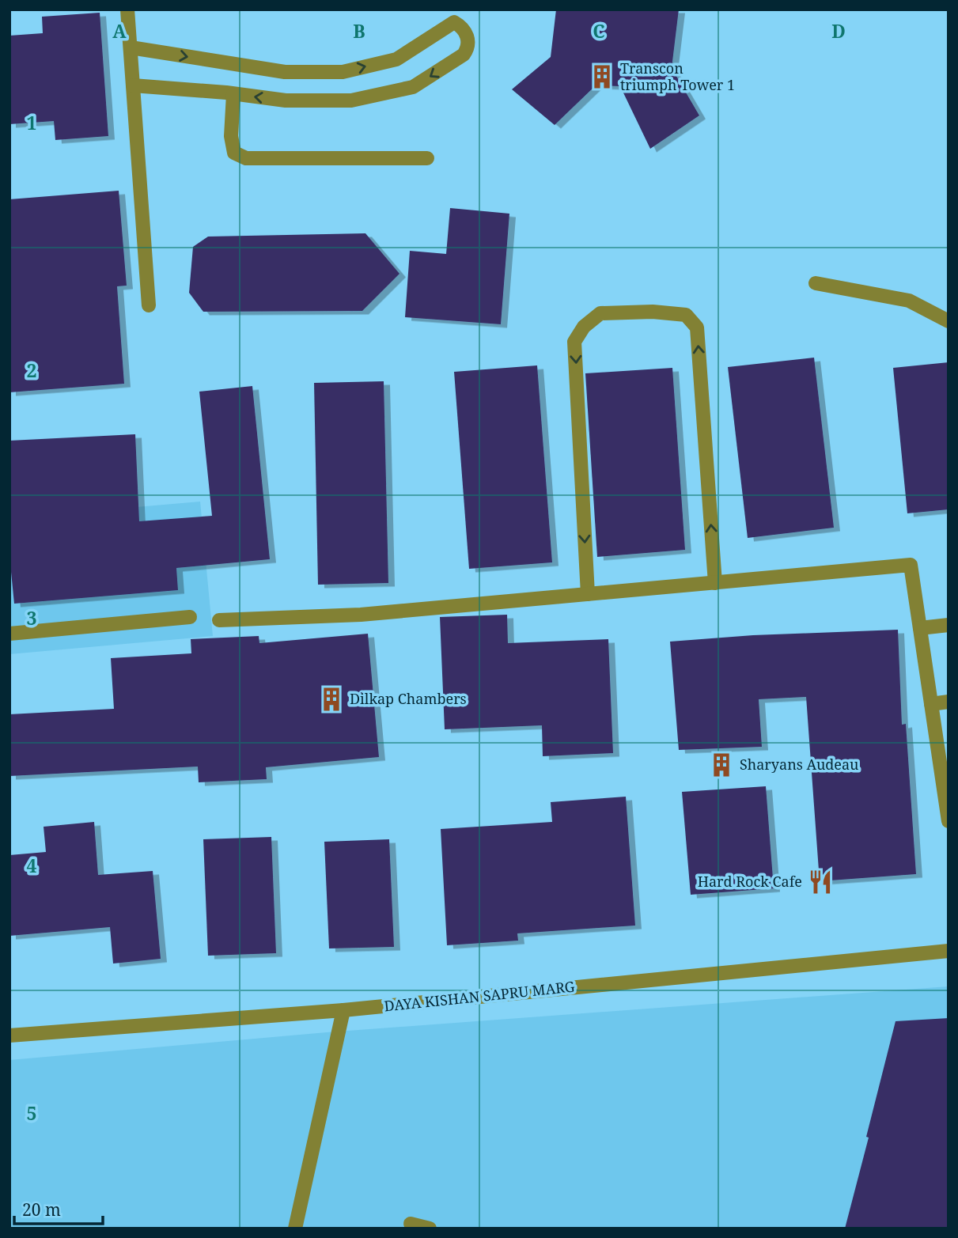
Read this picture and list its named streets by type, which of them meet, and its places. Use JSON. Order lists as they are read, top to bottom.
{
  "streets": {
    "street": ["DAYA KISHAN SAPRU MARG"]
  },
  "places": {
    "building": ["Transcon triumph Tower 1", "Dilkap Chambers", "Sharyans Audeau"],
    "restaurant": ["Hard Rock Cafe"]
  },
  "scale_bar": "20 m",
  "grid": {
    "columns": [
      "A",
      "B",
      "C",
      "D"
    ],
    "rows": [
      "1",
      "2",
      "3",
      "4",
      "5"
    ]
  }
}
